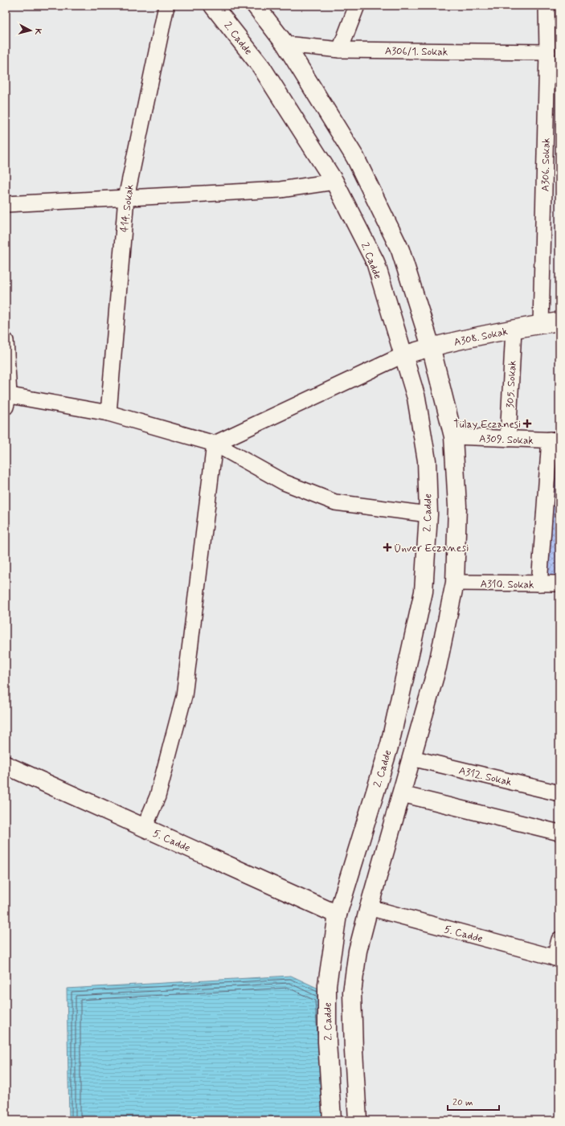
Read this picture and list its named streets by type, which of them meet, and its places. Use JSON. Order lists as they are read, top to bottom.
{
  "streets": {
    "main road": ["2. Cadde", "A308. Sokak", "5. Cadde"],
    "street": [
      "A306/1. Sokak",
      "A306. Sokak",
      "414. Sokak",
      "305. Sokak",
      "A309. Sokak",
      "A310. Sokak",
      "A312. Sokak"
    ]
  },
  "crossings": [
    ["2. Cadde", "A308. Sokak"],
    ["2. Cadde", "5. Cadde"],
    ["A306/1. Sokak", "A306. Sokak"],
    ["A306. Sokak", "A308. Sokak"],
    ["A308. Sokak", "305. Sokak"],
    ["305. Sokak", "A309. Sokak"]
  ],
  "places": {
    "health": ["Tülay Eczanesi", "Ünver Eczanesi"]
  },
  "scale_bar": "20 m",
  "north": "right"
}
